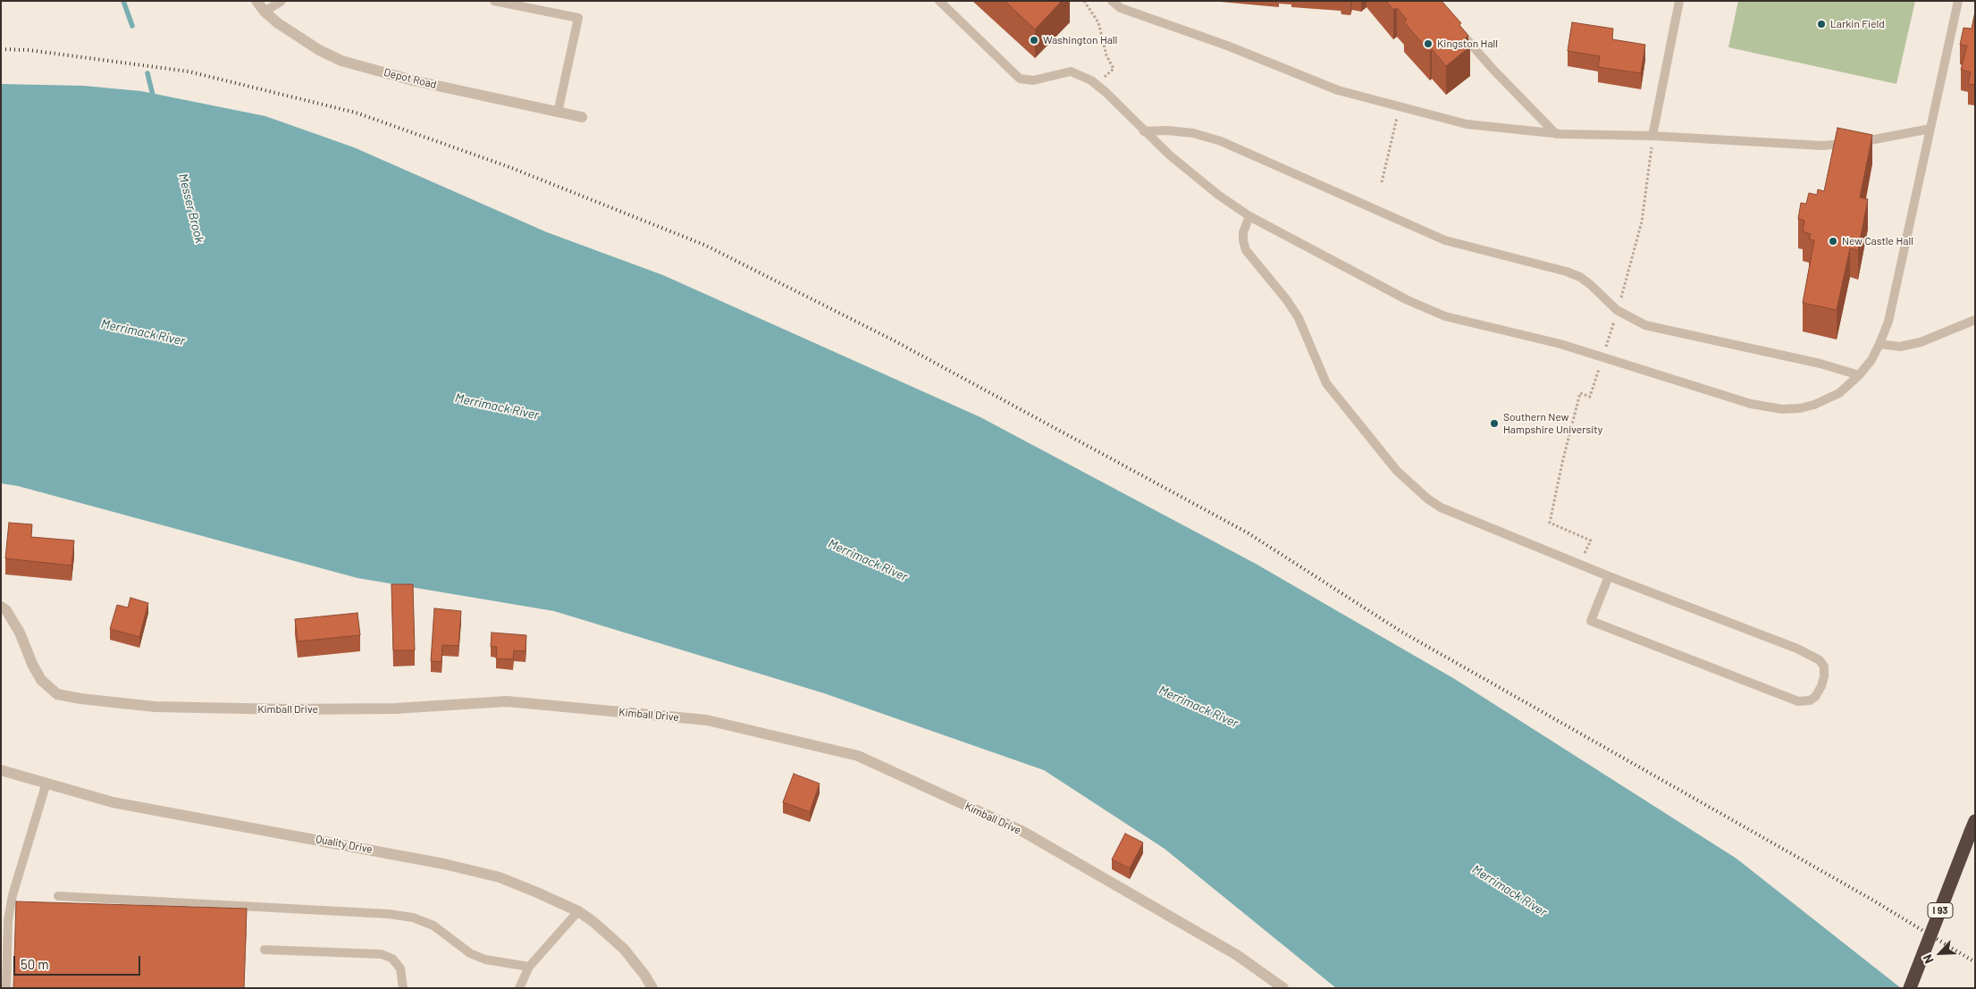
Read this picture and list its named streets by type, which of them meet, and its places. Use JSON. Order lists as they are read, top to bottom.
{
  "streets": {
    "highway": ["I 93"],
    "street": ["Depot Road", "Kimball Drive", "Quality Drive"]
  },
  "water": ["Messer Brook", "Merrimack River"],
  "places": [
    "Larkin Field",
    "Washington Hall",
    "Kingston Hall",
    "New Castle Hall",
    "Southern New Hampshire University"
  ],
  "scale_bar": "50 m",
  "north": "bottom left"
}
